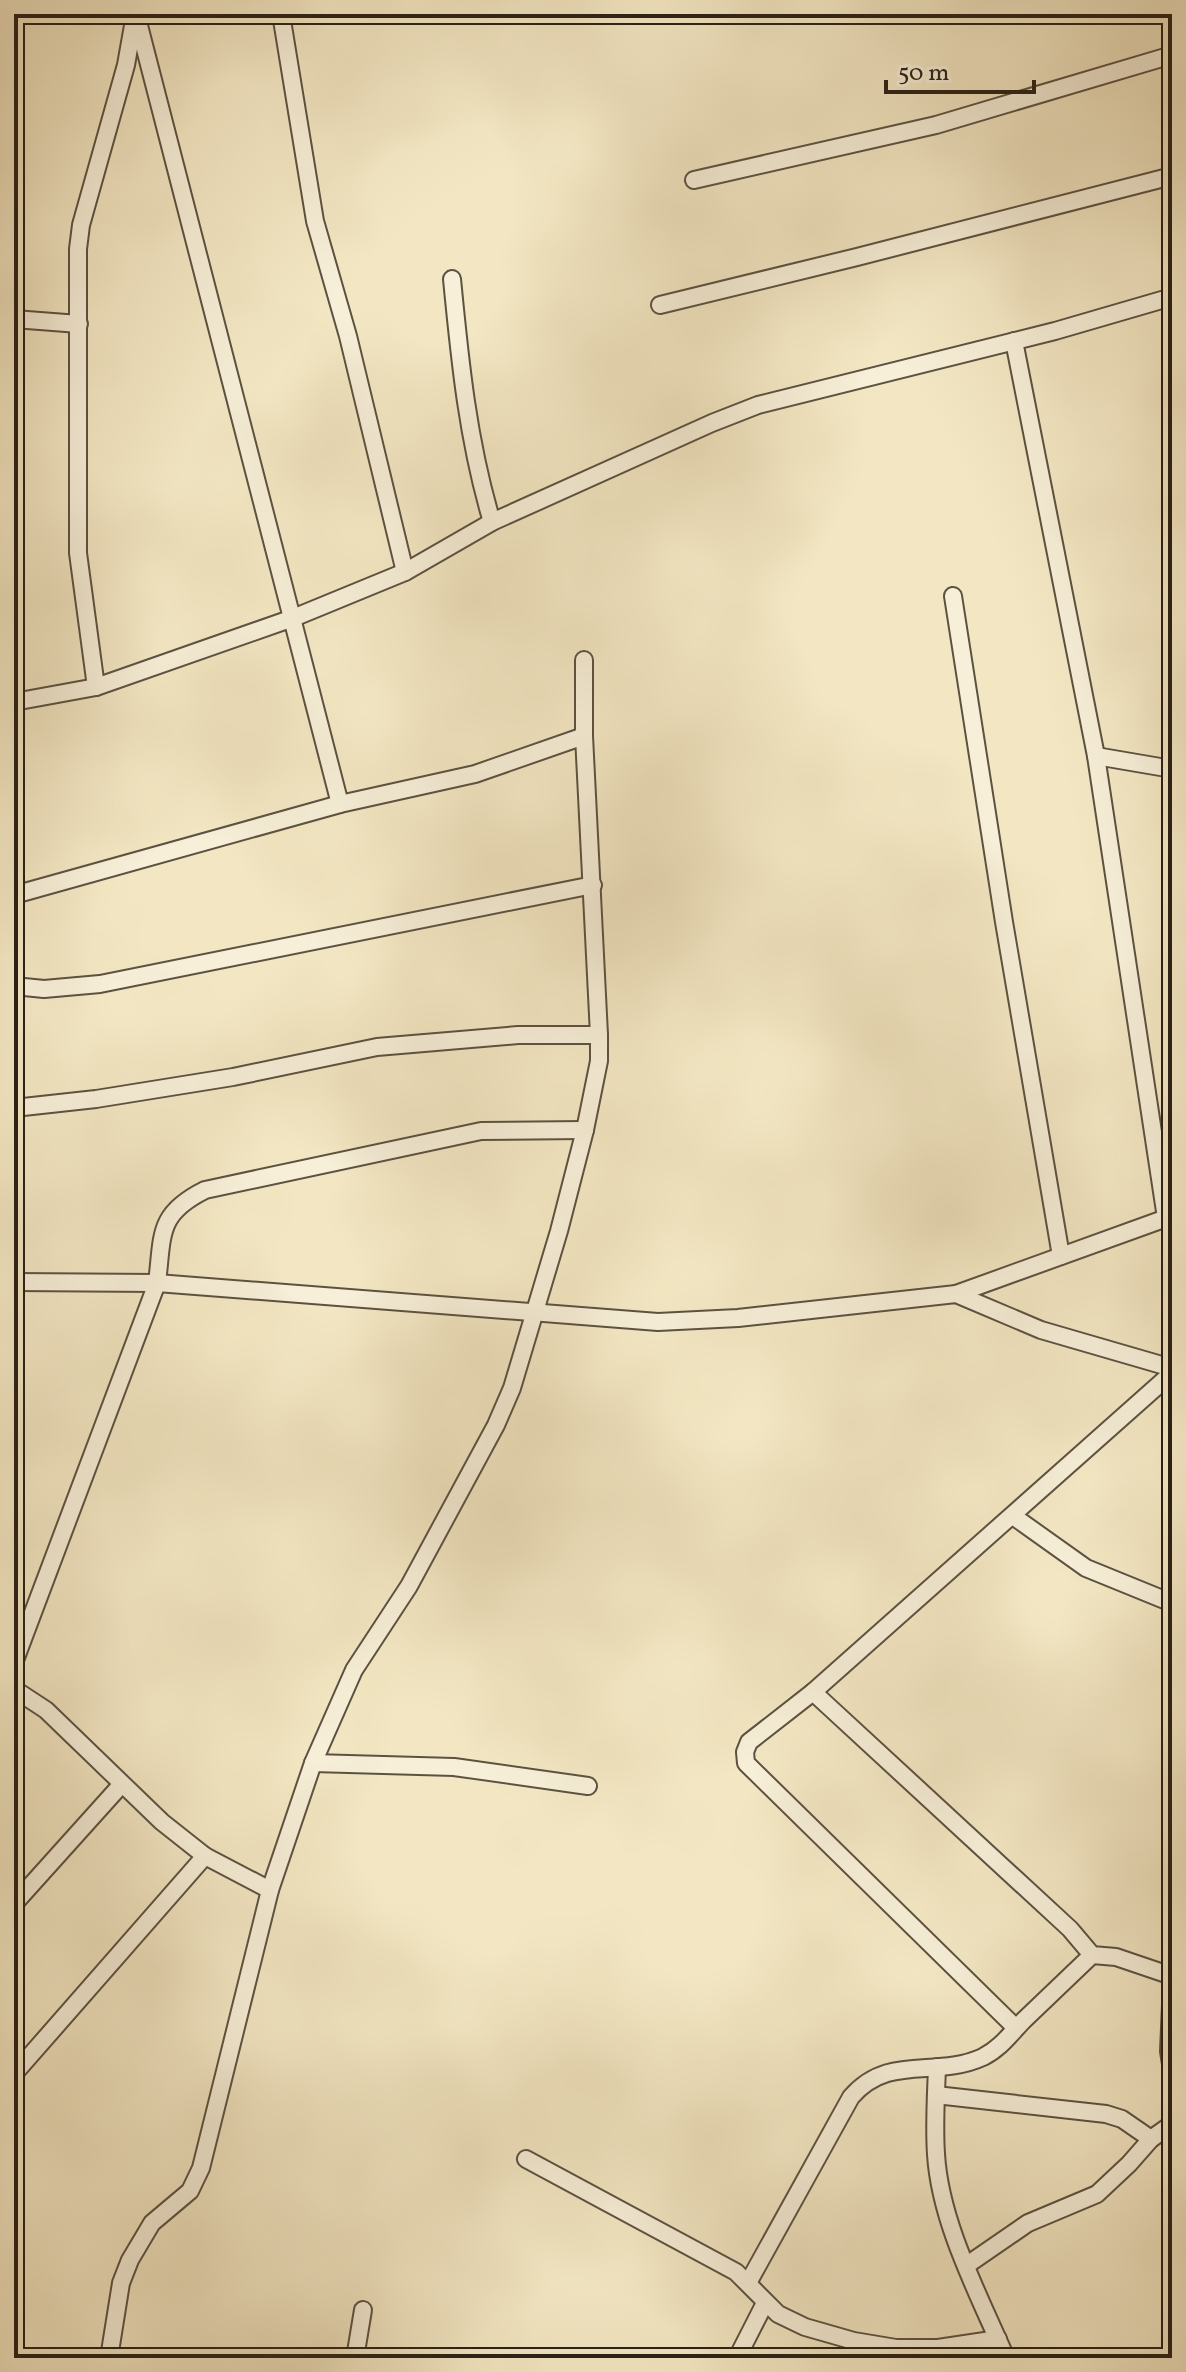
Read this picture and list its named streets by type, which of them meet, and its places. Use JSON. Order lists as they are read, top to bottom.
{
  "scale_bar": "50 m"
}
